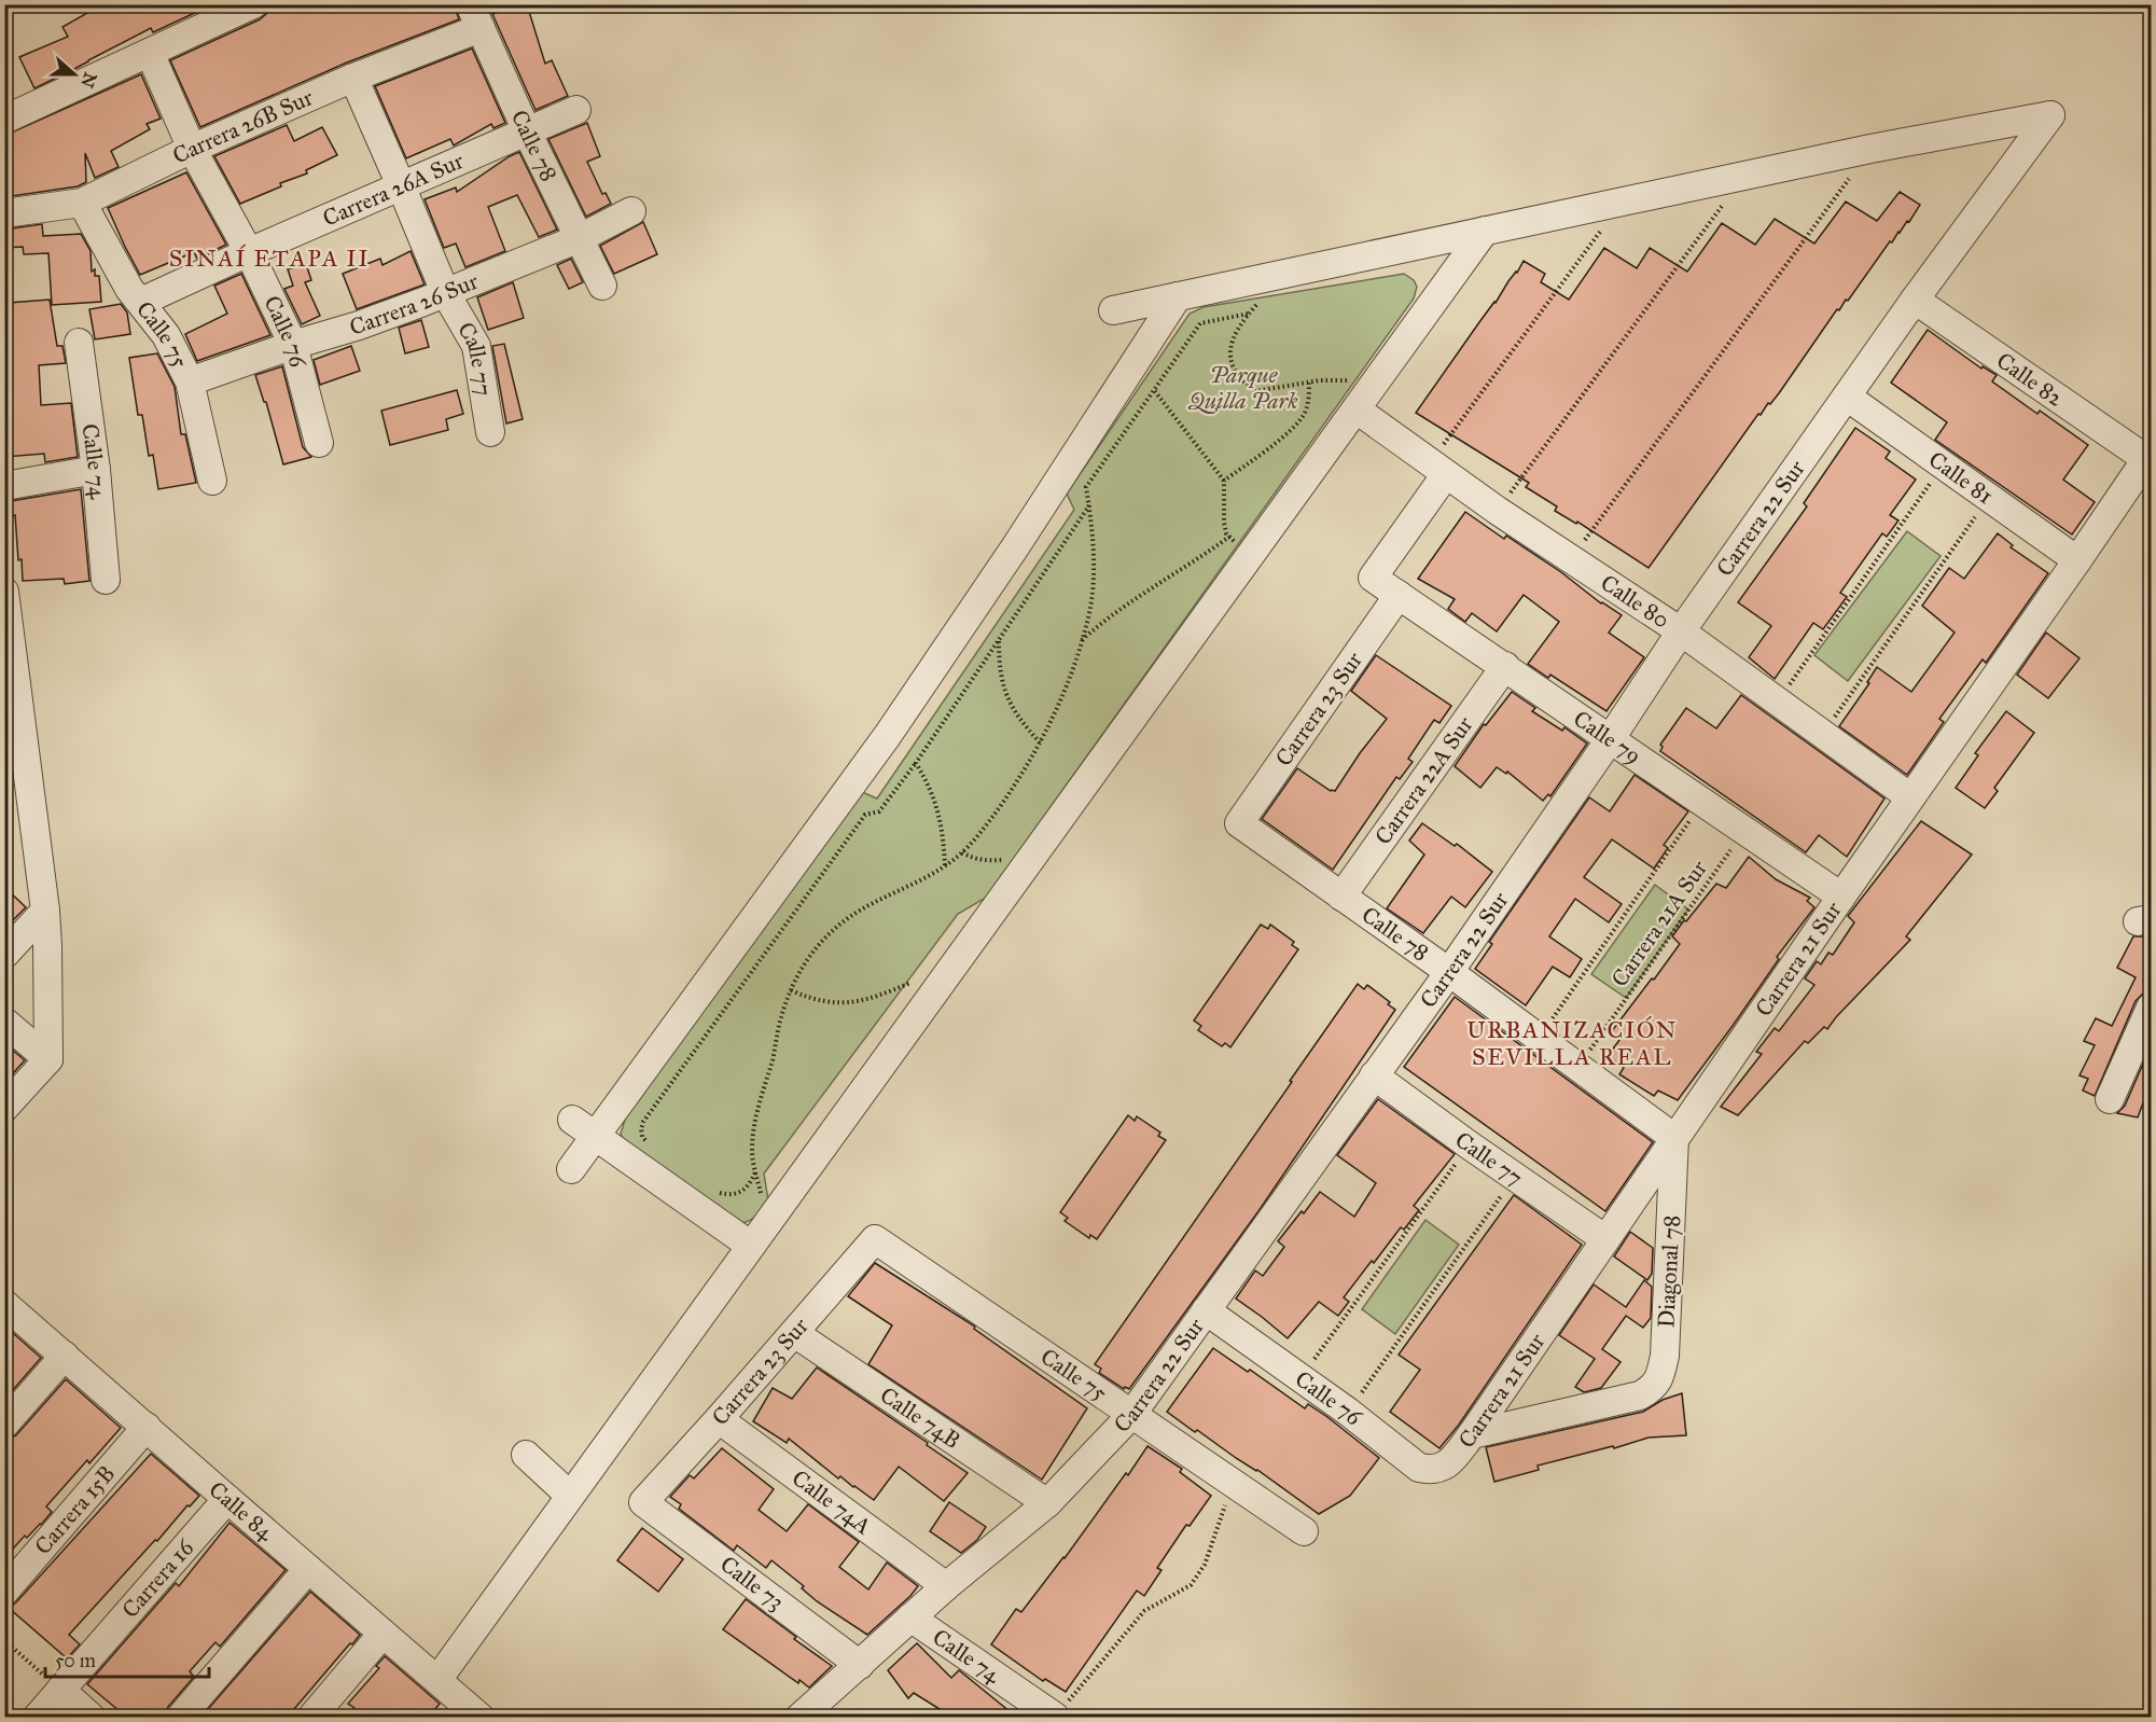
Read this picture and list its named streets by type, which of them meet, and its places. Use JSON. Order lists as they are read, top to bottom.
{
  "streets": {
    "street": [
      "Carrera 26B Sur",
      "Calle 78",
      "Carrera 26A Sur",
      "Carrera 26 Sur",
      "Calle 76",
      "Calle 75",
      "Calle 77",
      "Calle 82",
      "Calle 74",
      "Calle 81",
      "Carrera 22 Sur",
      "Calle 80",
      "Carrera 23 Sur",
      "Calle 79",
      "Carrera 22A Sur",
      "Carrera 21 Sur",
      "Diagonal 78",
      "Calle 74B",
      "Calle 74A",
      "Carrera 15B",
      "Calle 84",
      "Carrera 16",
      "Calle 73"
    ],
    "path": ["Carrera 21A Sur"]
  },
  "crossings": [
    ["Carrera 26B Sur", "Calle 78"],
    ["Carrera 26B Sur", "Calle 76"],
    ["Carrera 26B Sur", "Calle 75"],
    ["Carrera 26B Sur", "Calle 77"],
    ["Calle 78", "Carrera 26A Sur"],
    ["Calle 78", "Carrera 26 Sur"],
    ["Calle 78", "Carrera 22 Sur"],
    ["Calle 78", "Carrera 23 Sur"],
    ["Calle 78", "Carrera 22A Sur"],
    ["Calle 78", "Carrera 21A Sur"],
    ["Calle 78", "Carrera 21 Sur"],
    ["Calle 78", "Diagonal 78"],
    ["Carrera 26A Sur", "Calle 76"],
    ["Carrera 26A Sur", "Calle 75"],
    ["Carrera 26A Sur", "Calle 77"],
    ["Carrera 26 Sur", "Calle 76"],
    ["Carrera 26 Sur", "Calle 75"],
    ["Carrera 26 Sur", "Calle 77"],
    ["Calle 76", "Carrera 22 Sur"],
    ["Calle 76", "Carrera 21 Sur"],
    ["Calle 75", "Carrera 22 Sur"],
    ["Calle 75", "Carrera 23 Sur"],
    ["Calle 77", "Carrera 22 Sur"],
    ["Calle 77", "Carrera 21 Sur"],
    ["Calle 82", "Carrera 22 Sur"],
    ["Calle 82", "Carrera 21 Sur"],
    ["Calle 74", "Carrera 22 Sur"],
    ["Calle 81", "Carrera 22 Sur"],
    ["Calle 81", "Carrera 21 Sur"],
    ["Carrera 22 Sur", "Calle 80"],
    ["Carrera 22 Sur", "Calle 79"],
    ["Carrera 22 Sur", "Calle 74B"],
    ["Carrera 22 Sur", "Calle 74A"],
    ["Carrera 22 Sur", "Calle 73"],
    ["Calle 80", "Calle 79"],
    ["Calle 80", "Carrera 21 Sur"],
    ["Carrera 23 Sur", "Calle 79"],
    ["Carrera 23 Sur", "Calle 74B"],
    ["Carrera 23 Sur", "Calle 74A"],
    ["Carrera 23 Sur", "Calle 73"],
    ["Calle 79", "Carrera 22A Sur"],
    ["Calle 79", "Carrera 21A Sur"],
    ["Calle 79", "Carrera 21 Sur"],
    ["Carrera 21 Sur", "Diagonal 78"],
    ["Carrera 15B", "Calle 84"],
    ["Calle 84", "Carrera 16"]
  ],
  "districts": ["SINAÍ ETAPA II", "URBANIZACIÓN SEVILLA REAL"],
  "parks": ["Parque Quilla Park"],
  "scale_bar": "50 m",
  "north": "right"
}
